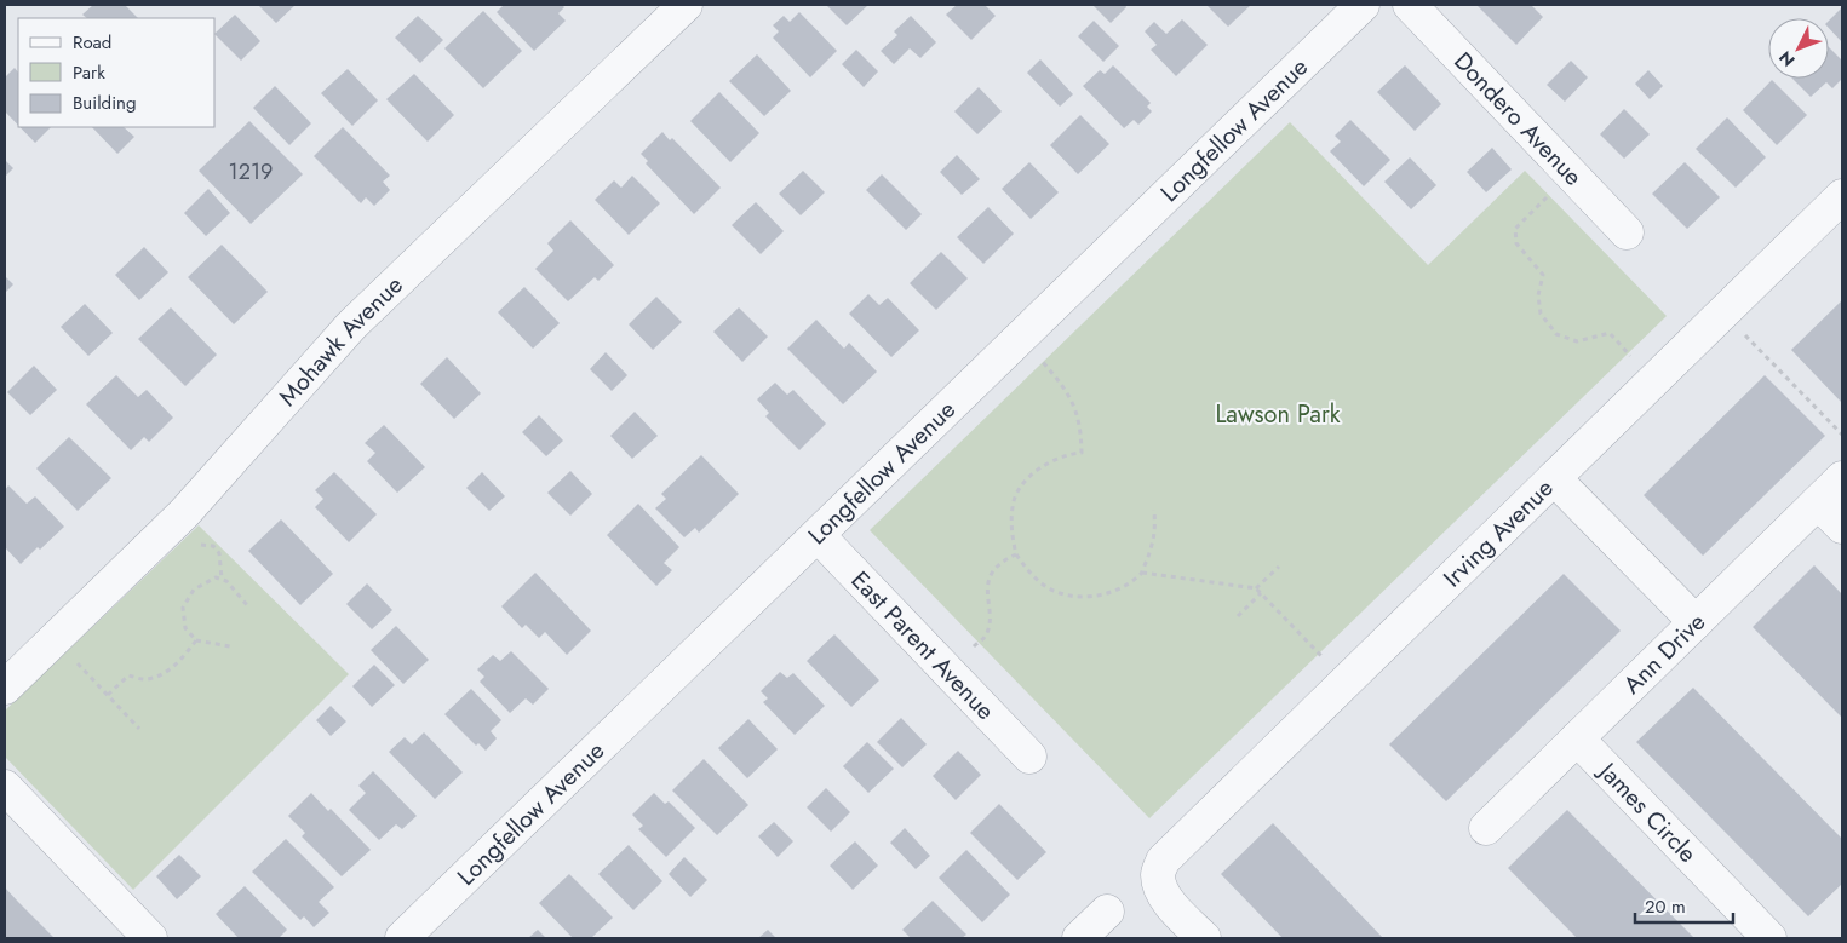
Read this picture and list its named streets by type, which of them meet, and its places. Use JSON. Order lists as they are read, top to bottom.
{
  "streets": {
    "street": [
      "Dondero Avenue",
      "Longfellow Avenue",
      "Mohawk Avenue",
      "Irving Avenue",
      "East Parent Avenue",
      "Ann Drive",
      "James Circle"
    ]
  },
  "crossings": [
    ["Longfellow Avenue", "East Parent Avenue"],
    ["Ann Drive", "James Circle"]
  ],
  "parks": ["Lawson Park"],
  "house_numbers": ["1219"],
  "legend": ["Road", "Park", "Building"],
  "scale_bar": "20 m",
  "north": "bottom left"
}
